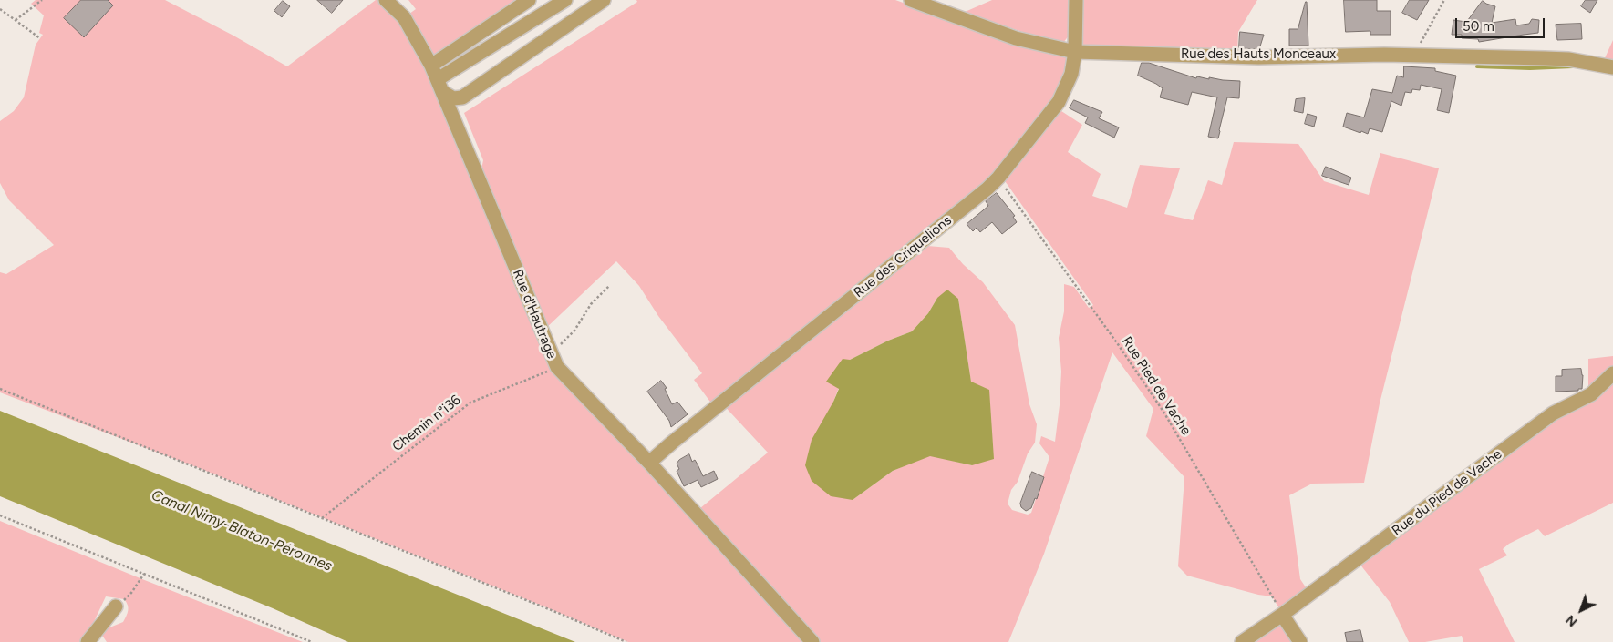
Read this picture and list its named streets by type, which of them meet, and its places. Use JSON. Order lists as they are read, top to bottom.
{
  "streets": {
    "street": [
      "Rue des Hauts Monceaux",
      "Rue des Criquelions",
      "Rue d'Hautrage",
      "Rue du Pied de Vache"
    ],
    "path": ["Rue Pied de Vache", "Chemin n°i36"]
  },
  "crossings": [
    ["Rue des Hauts Monceaux", "Rue des Criquelions"],
    ["Rue des Criquelions", "Rue d'Hautrage"],
    ["Rue des Criquelions", "Rue Pied de Vache"],
    ["Rue d'Hautrage", "Chemin n°i36"],
    ["Rue Pied de Vache", "Rue du Pied de Vache"]
  ],
  "water": ["Canal Nimy-Blaton-Péronnes"],
  "scale_bar": "50 m",
  "north": "bottom left"
}
